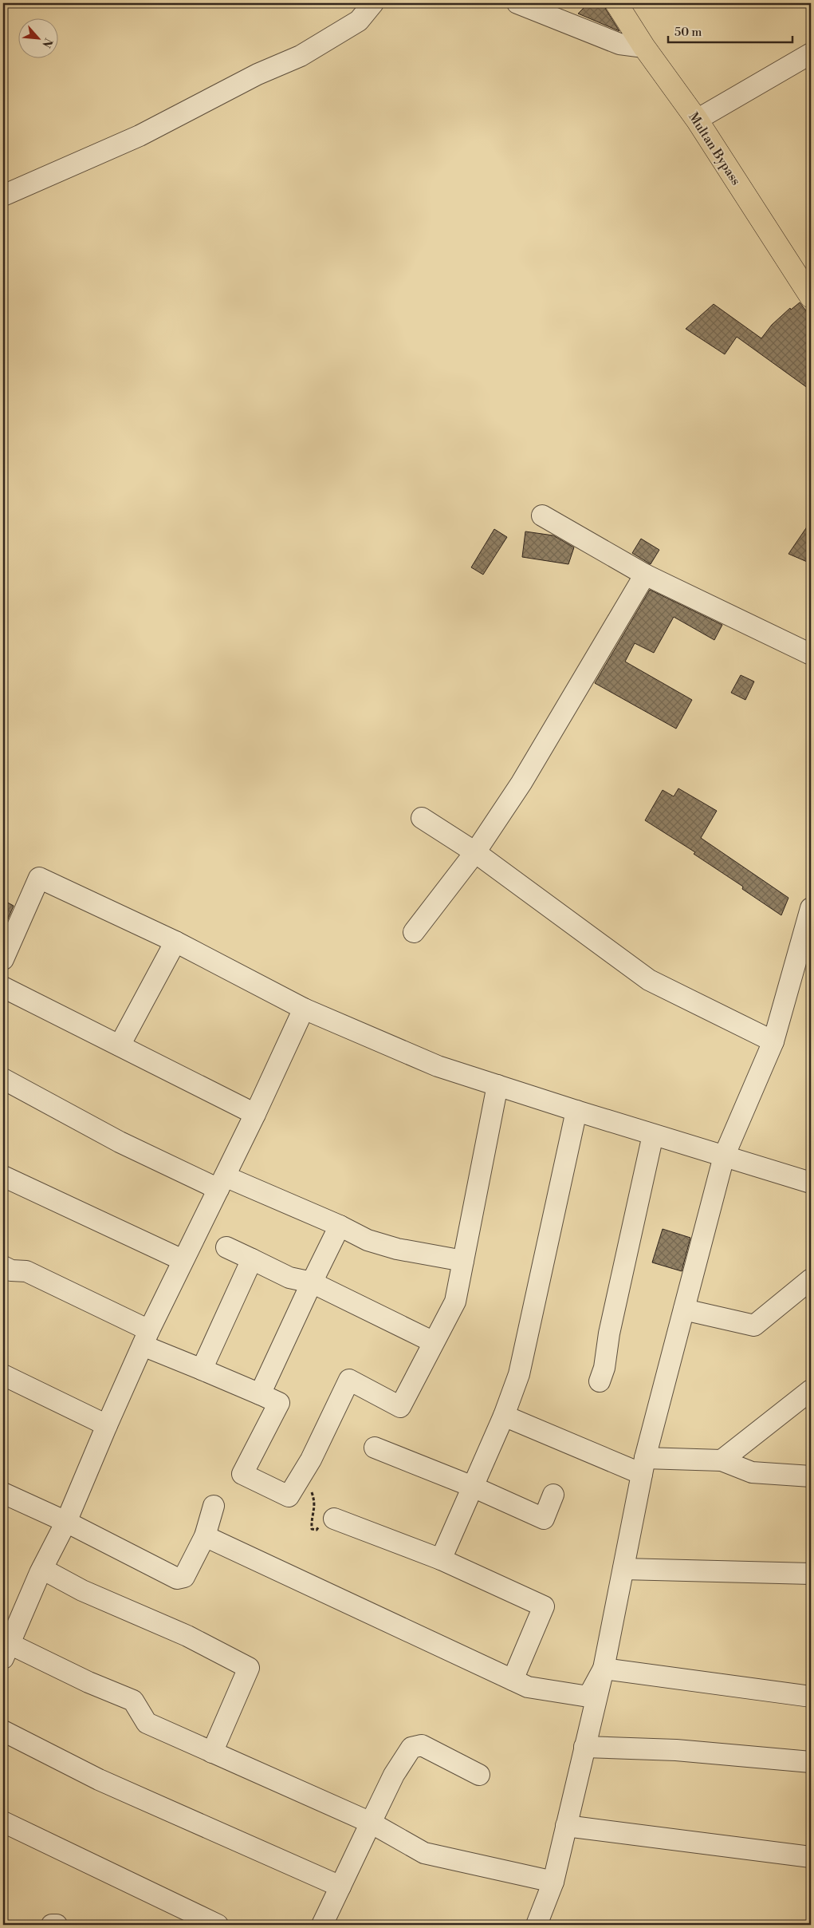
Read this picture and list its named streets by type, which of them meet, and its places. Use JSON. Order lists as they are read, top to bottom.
{
  "streets": {
    "main road": ["Multan Bypass"]
  },
  "scale_bar": "50 m",
  "north": "bottom right"
}
